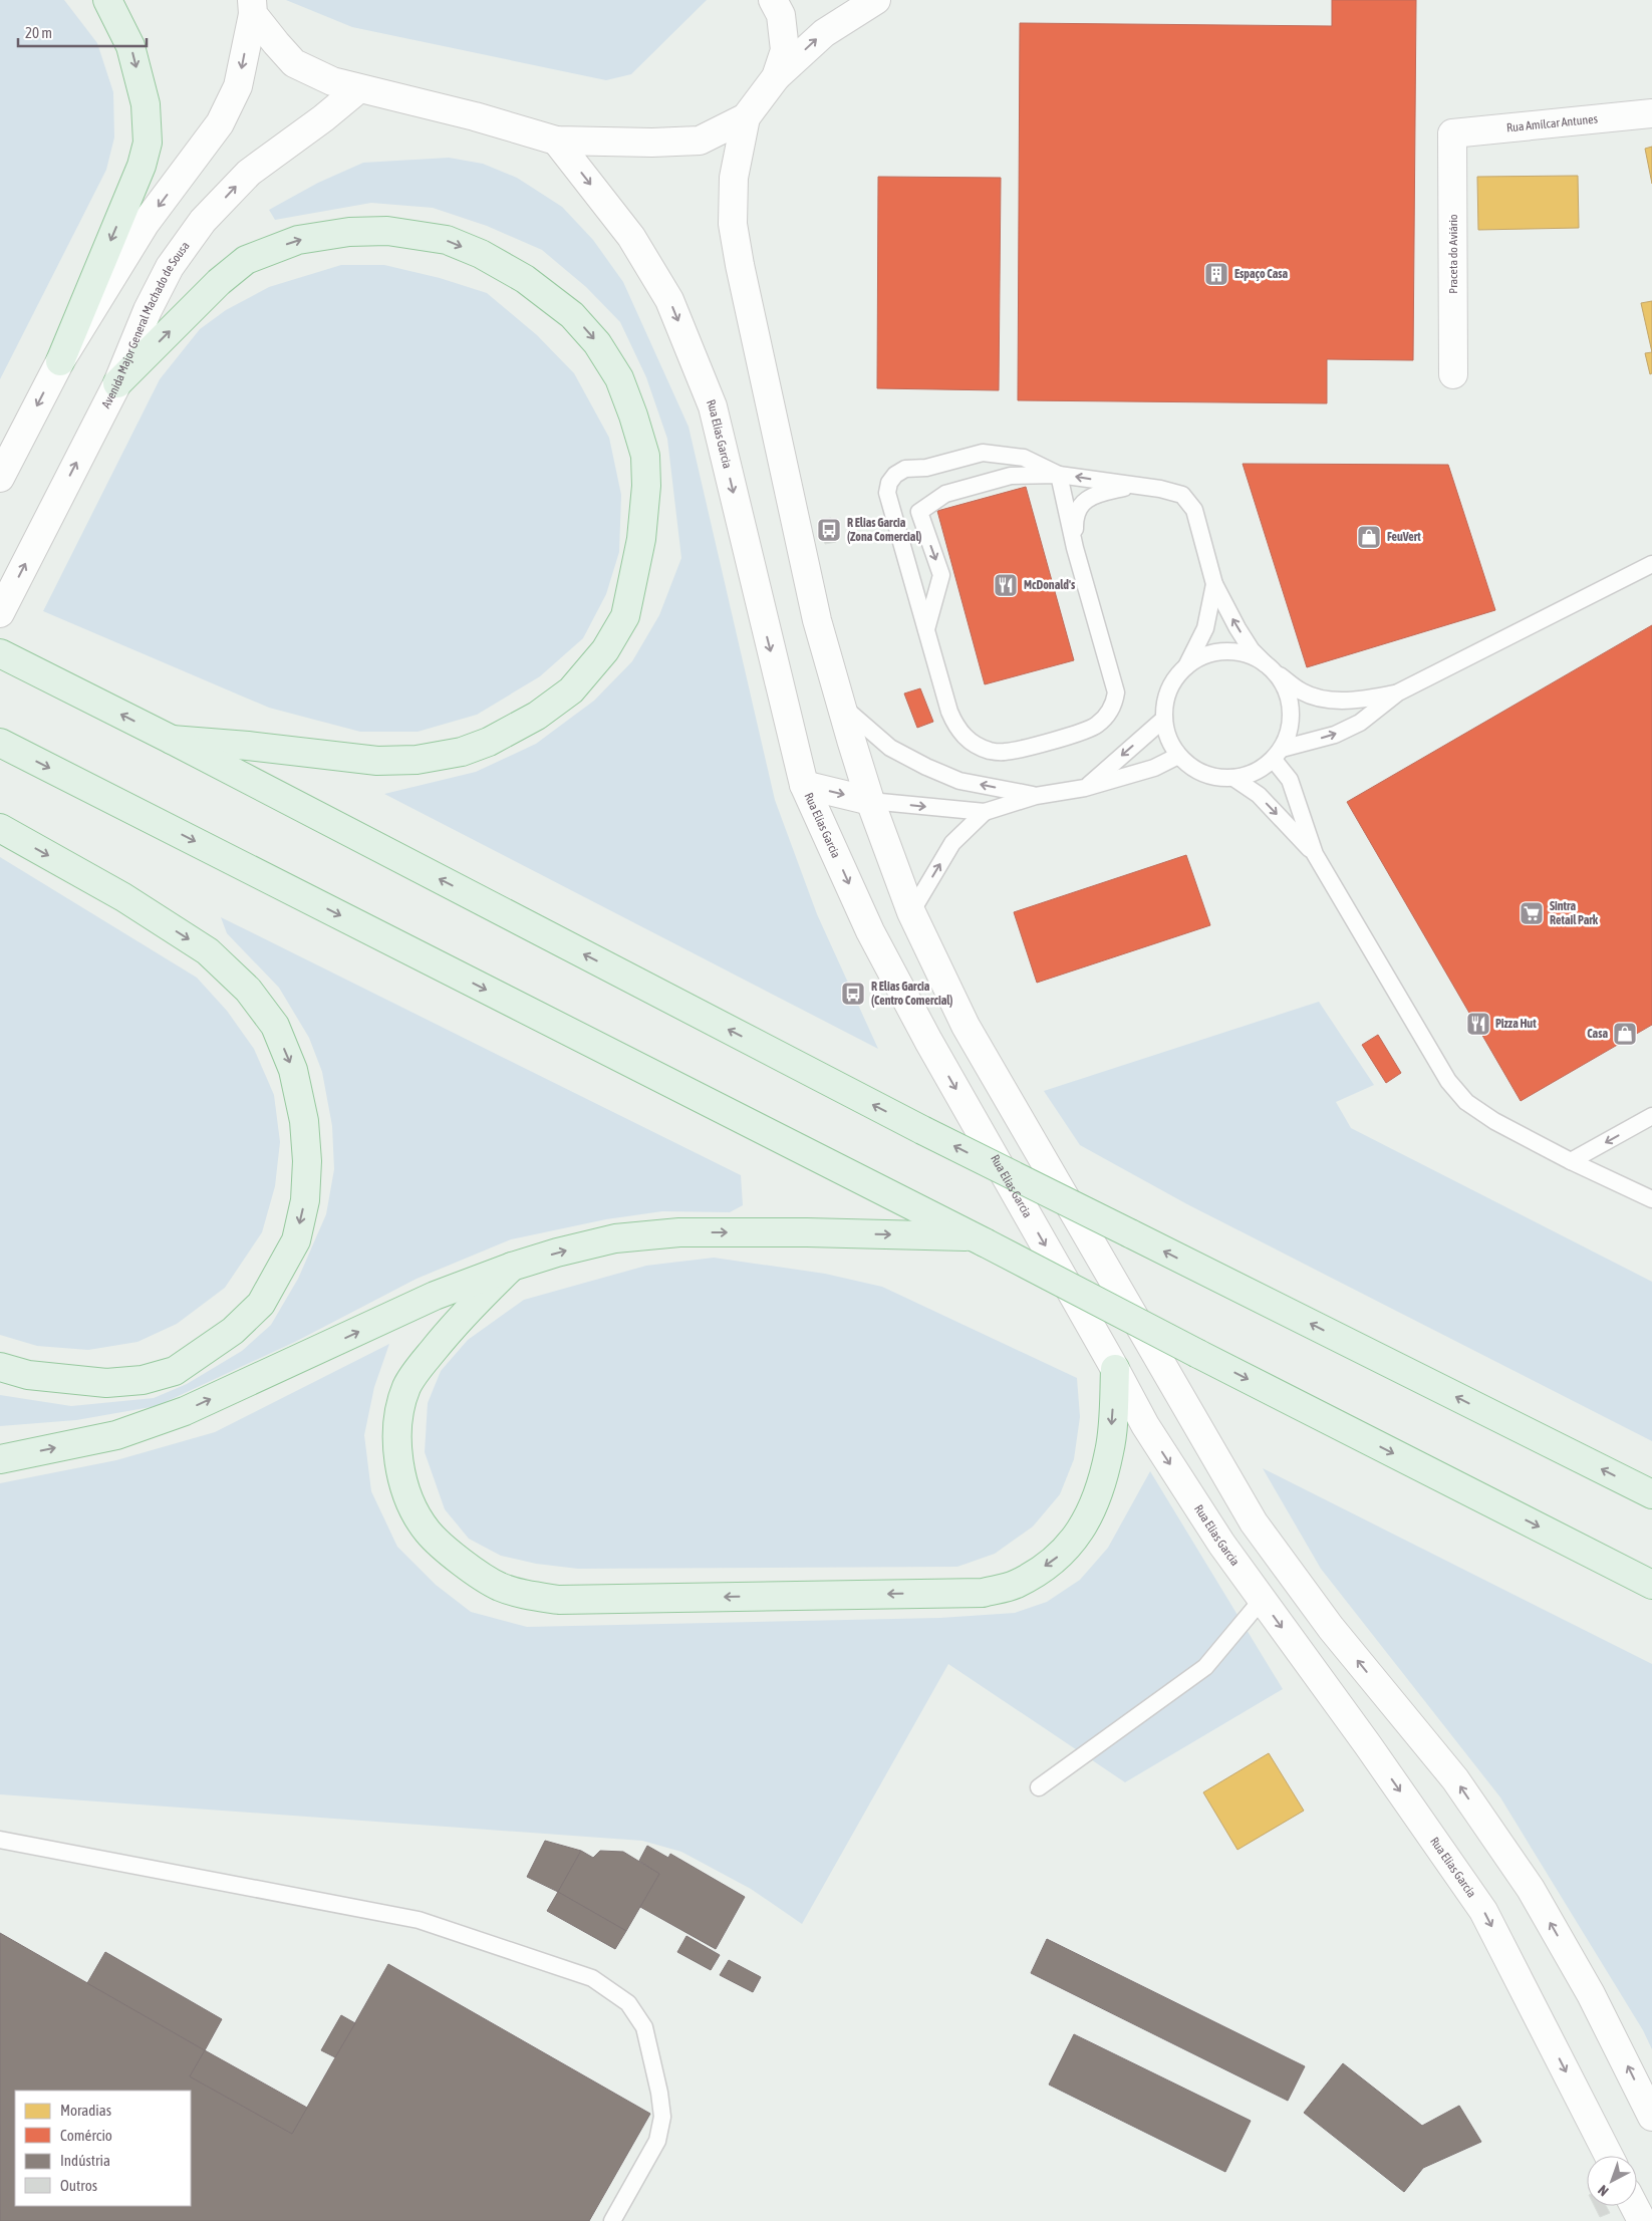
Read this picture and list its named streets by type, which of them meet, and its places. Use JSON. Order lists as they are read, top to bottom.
{
  "streets": {
    "street": [
      "Rua Amílcar Antunes",
      "Praceta do Aviário",
      "Avenida Major General Machado de Sousa",
      "Rua Elias Garcia"
    ]
  },
  "crossings": [
    ["Rua Amílcar Antunes", "Praceta do Aviário"]
  ],
  "places": {
    "building": ["Espaço Casa"],
    "bus stop": ["R Elias Garcia (Zona Comercial)", "R Elias Garcia (Centro Comercial)"],
    "shop": ["FeuVert", "Casa"],
    "restaurant": ["McDonald's", "Pizza Hut"],
    "supermarket": ["Sintra Retail Park"]
  },
  "legend": [
    "Moradias",
    "Comércio",
    "Indústria",
    "Outros"
  ],
  "scale_bar": "20 m",
  "north": "bottom left"
}
